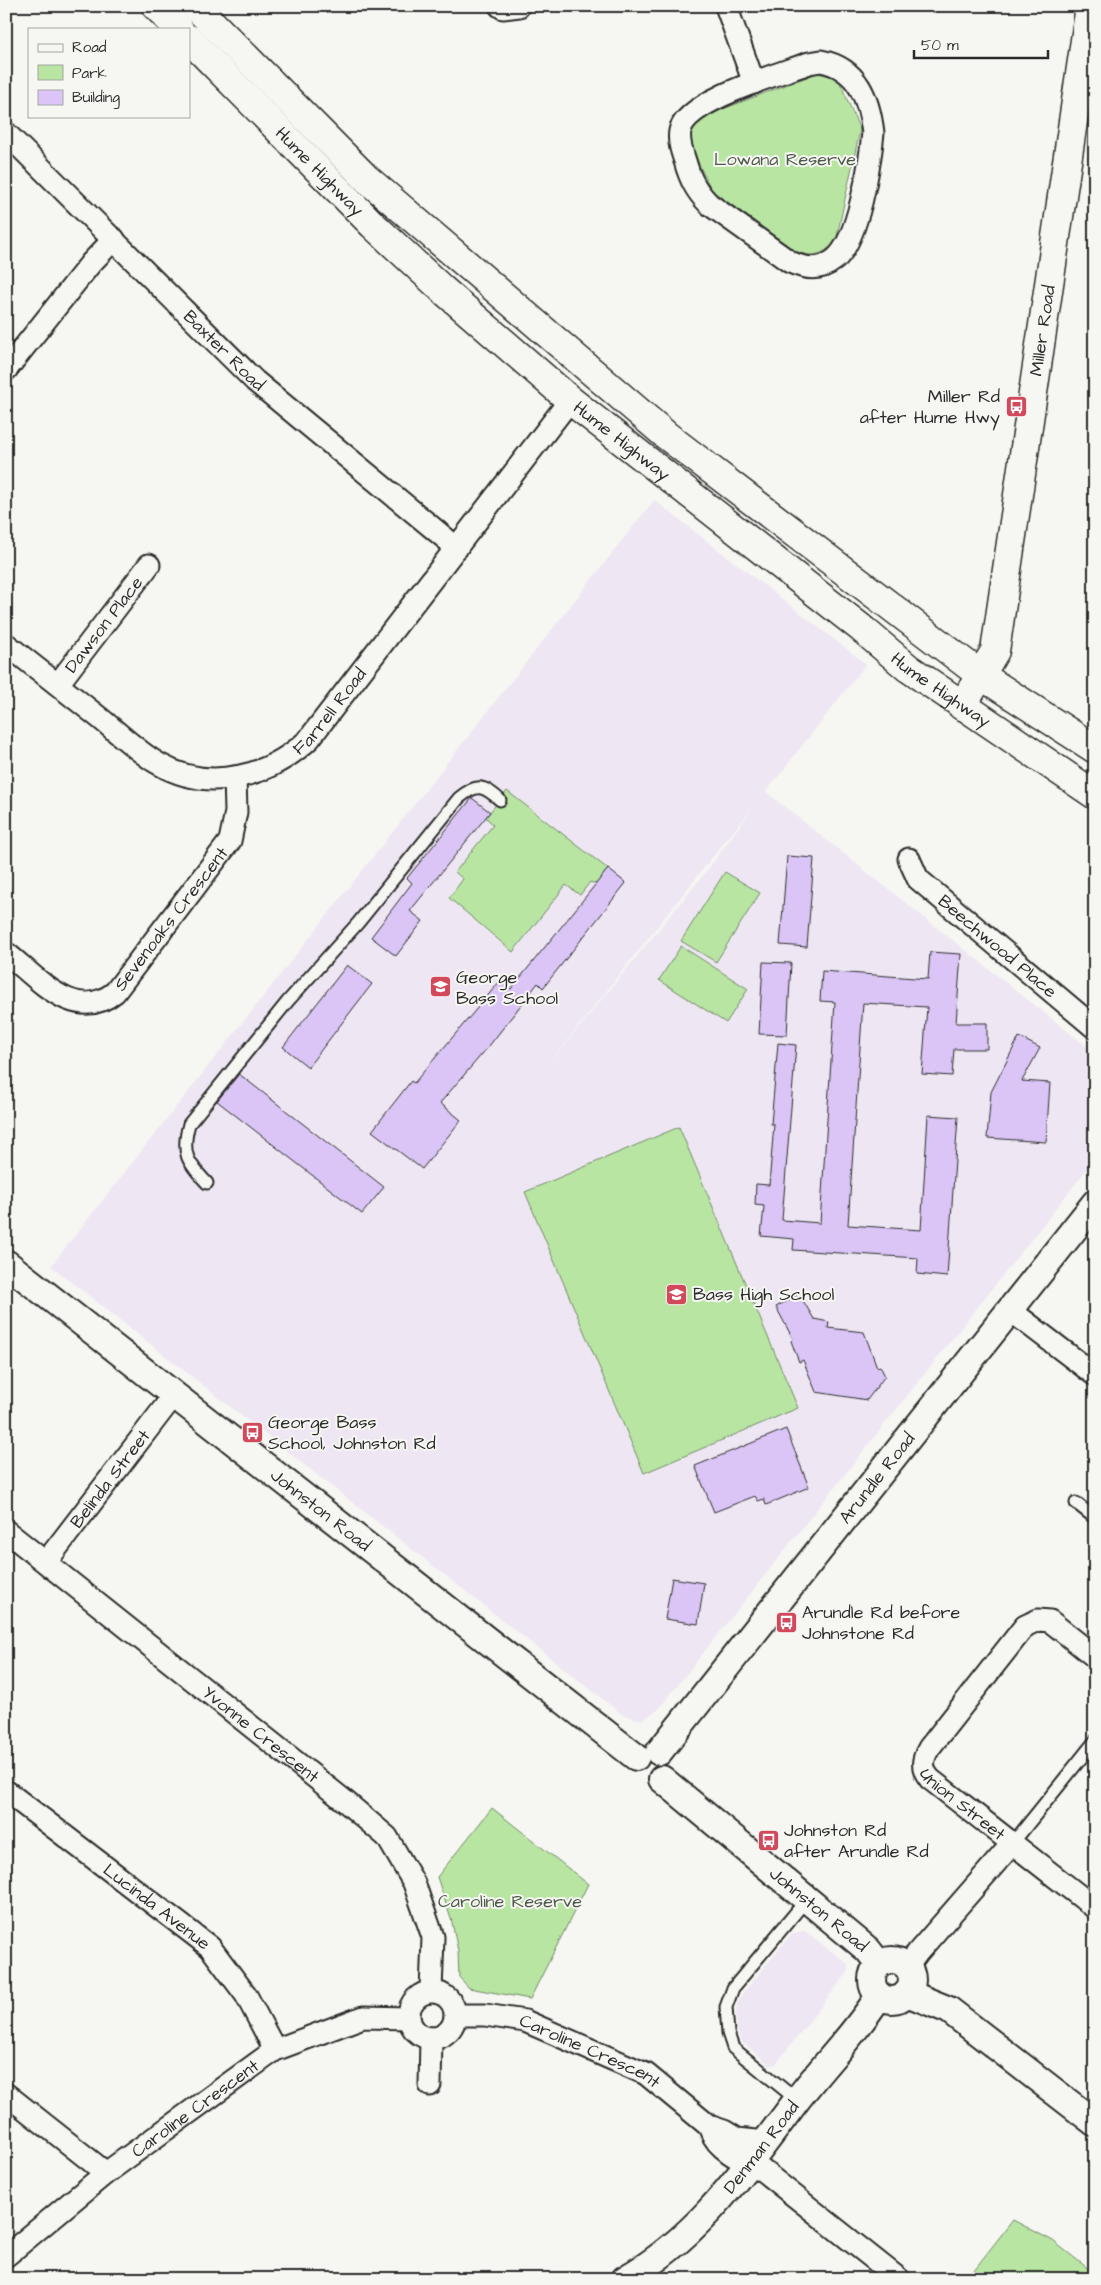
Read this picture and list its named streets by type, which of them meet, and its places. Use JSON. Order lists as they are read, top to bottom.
{
  "streets": {
    "main road": ["Hume Highway", "Miller Road"],
    "street": [
      "Baxter Road",
      "Dawson Place",
      "Farrell Road",
      "Sevenoaks Crescent",
      "Beechwood Place",
      "Arundle Road",
      "Belinda Street",
      "Johnston Road",
      "Yvonne Crescent",
      "Union Street",
      "Lucinda Avenue",
      "Caroline Crescent",
      "Denman Road"
    ]
  },
  "crossings": [
    ["Hume Highway", "Miller Road"],
    ["Hume Highway", "Farrell Road"],
    ["Baxter Road", "Farrell Road"],
    ["Dawson Place", "Farrell Road"],
    ["Farrell Road", "Sevenoaks Crescent"],
    ["Arundle Road", "Johnston Road"],
    ["Belinda Street", "Johnston Road"],
    ["Belinda Street", "Yvonne Crescent"],
    ["Johnston Road", "Union Street"],
    ["Johnston Road", "Denman Road"],
    ["Yvonne Crescent", "Caroline Crescent"],
    ["Union Street", "Denman Road"],
    ["Lucinda Avenue", "Caroline Crescent"],
    ["Caroline Crescent", "Denman Road"]
  ],
  "parks": ["Lowana Reserve", "Caroline Reserve"],
  "places": {
    "bus stop": [
      "Miller Rd after Hume Hwy",
      "George Bass School, Johnston Rd",
      "Arundle Rd before Johnstone Rd",
      "Johnston Rd after Arundle Rd"
    ],
    "school or university": ["George Bass School", "Bass High School"]
  },
  "legend": ["Road", "Park", "Building"],
  "scale_bar": "50 m"
}
